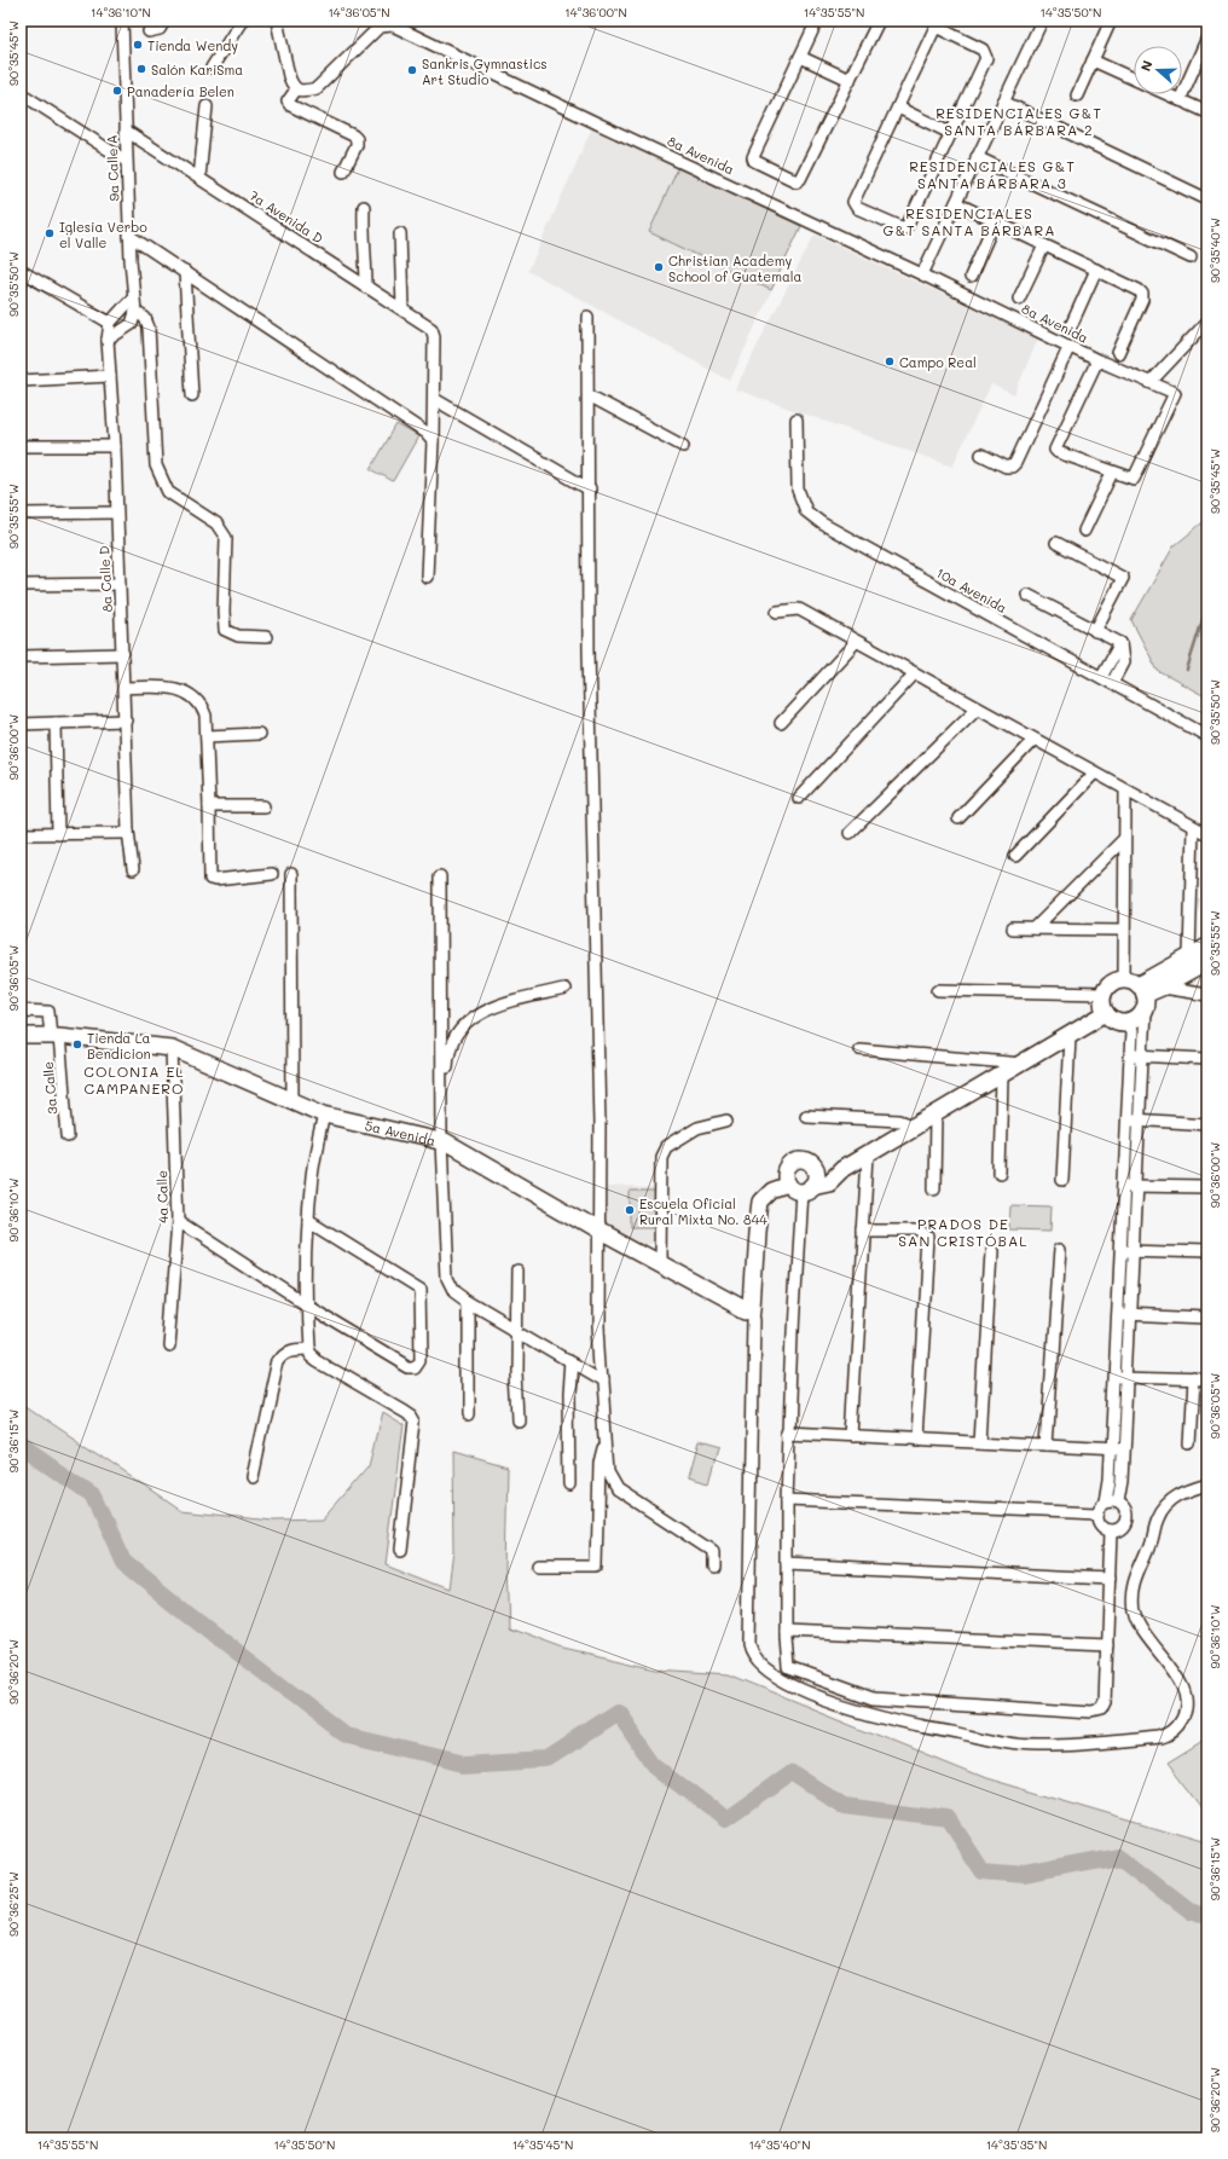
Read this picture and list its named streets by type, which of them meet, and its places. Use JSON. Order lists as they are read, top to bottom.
{
  "streets": {
    "street": [
      "8a Avenida",
      "9a Calle A",
      "7a Avenida D",
      "8a Calle D",
      "10a Avenida",
      "3a Calle",
      "5a Avenida",
      "4a Calle"
    ]
  },
  "crossings": [
    ["9a Calle A", "7a Avenida D"],
    ["3a Calle", "5a Avenida"],
    ["5a Avenida", "4a Calle"]
  ],
  "districts": [
    "RESIDENCIALES G&T SANTA BÁRBARA 2",
    "RESIDENCIALES G&T SANTA BÁRBARA 3",
    "RESIDENCIALES G&T SANTA BÁRBARA",
    "COLONIA EL CAMPANERO",
    "PRADOS DE SAN CRISTÓBAL"
  ],
  "places": [
    "Tienda Wendy",
    "Salón KariSma",
    "Sankris Gymnastics Art Studio",
    "Panadería Belen",
    "Iglesia Verbo el Valle",
    "Christian Academy School of Guatemala",
    "Campo Real",
    "Tienda La Bendicion",
    "Escuela Oficial Rural Mixta No. 844"
  ],
  "north": "left",
  "coordinates": [
    "14°36'10\"N",
    "14°36'05\"N",
    "14°36'00\"N",
    "14°35'55\"N",
    "14°35'50\"N",
    "90°35'45\"W",
    "90°35'40\"W",
    "90°35'50\"W",
    "90°35'55\"W",
    "90°36'00\"W",
    "90°36'05\"W",
    "90°36'10\"W",
    "90°36'15\"W",
    "90°36'20\"W",
    "90°36'25\"W",
    "14°35'45\"N",
    "14°35'40\"N",
    "14°35'35\"N"
  ]
}
